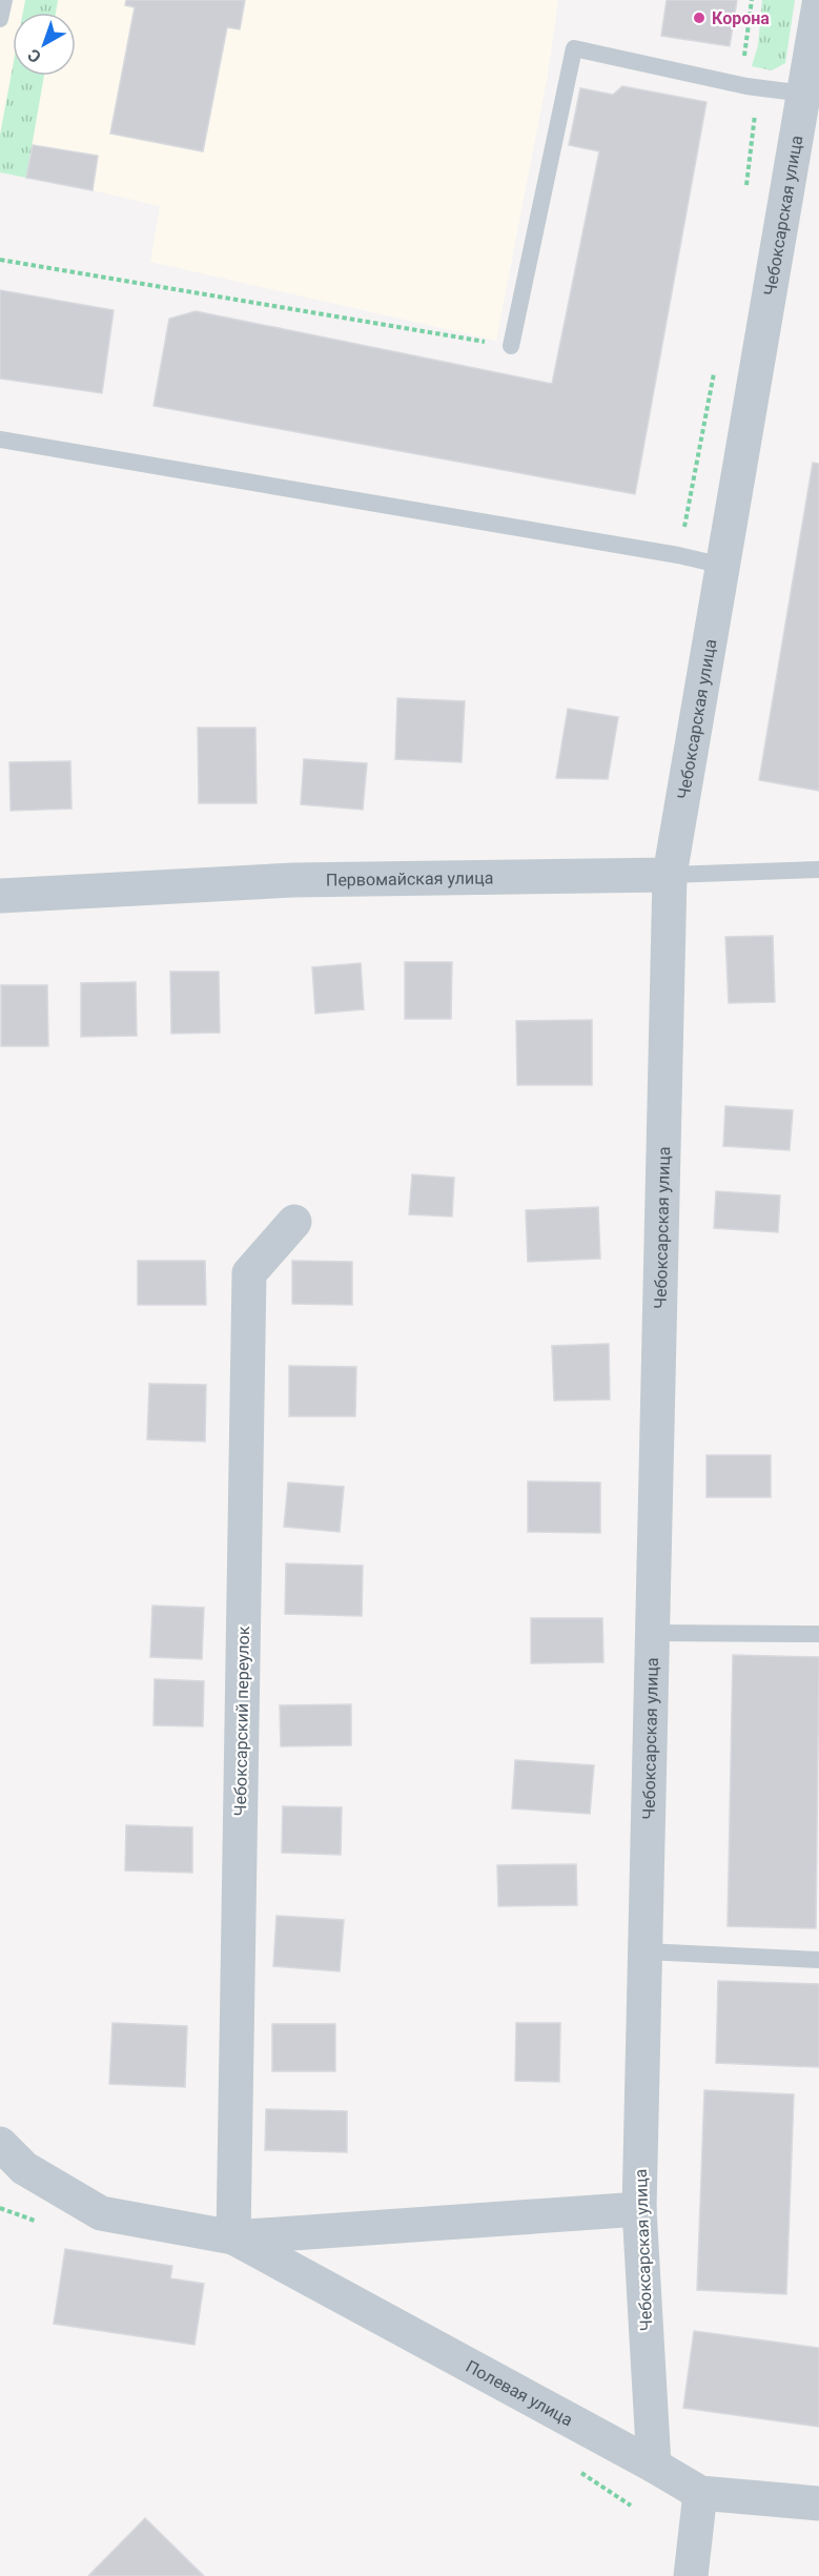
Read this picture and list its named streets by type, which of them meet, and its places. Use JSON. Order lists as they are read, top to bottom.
{
  "streets": {
    "street": [
      "Чебоксарская улица",
      "Первомайская улица",
      "Чебоксарский переулок",
      "Полевая улица"
    ]
  },
  "crossings": [
    ["Чебоксарская улица", "Первомайская улица"],
    ["Чебоксарская улица", "Полевая улица"],
    ["Чебоксарский переулок", "Полевая улица"]
  ],
  "places": ["Корона"],
  "north": "bottom left"
}
